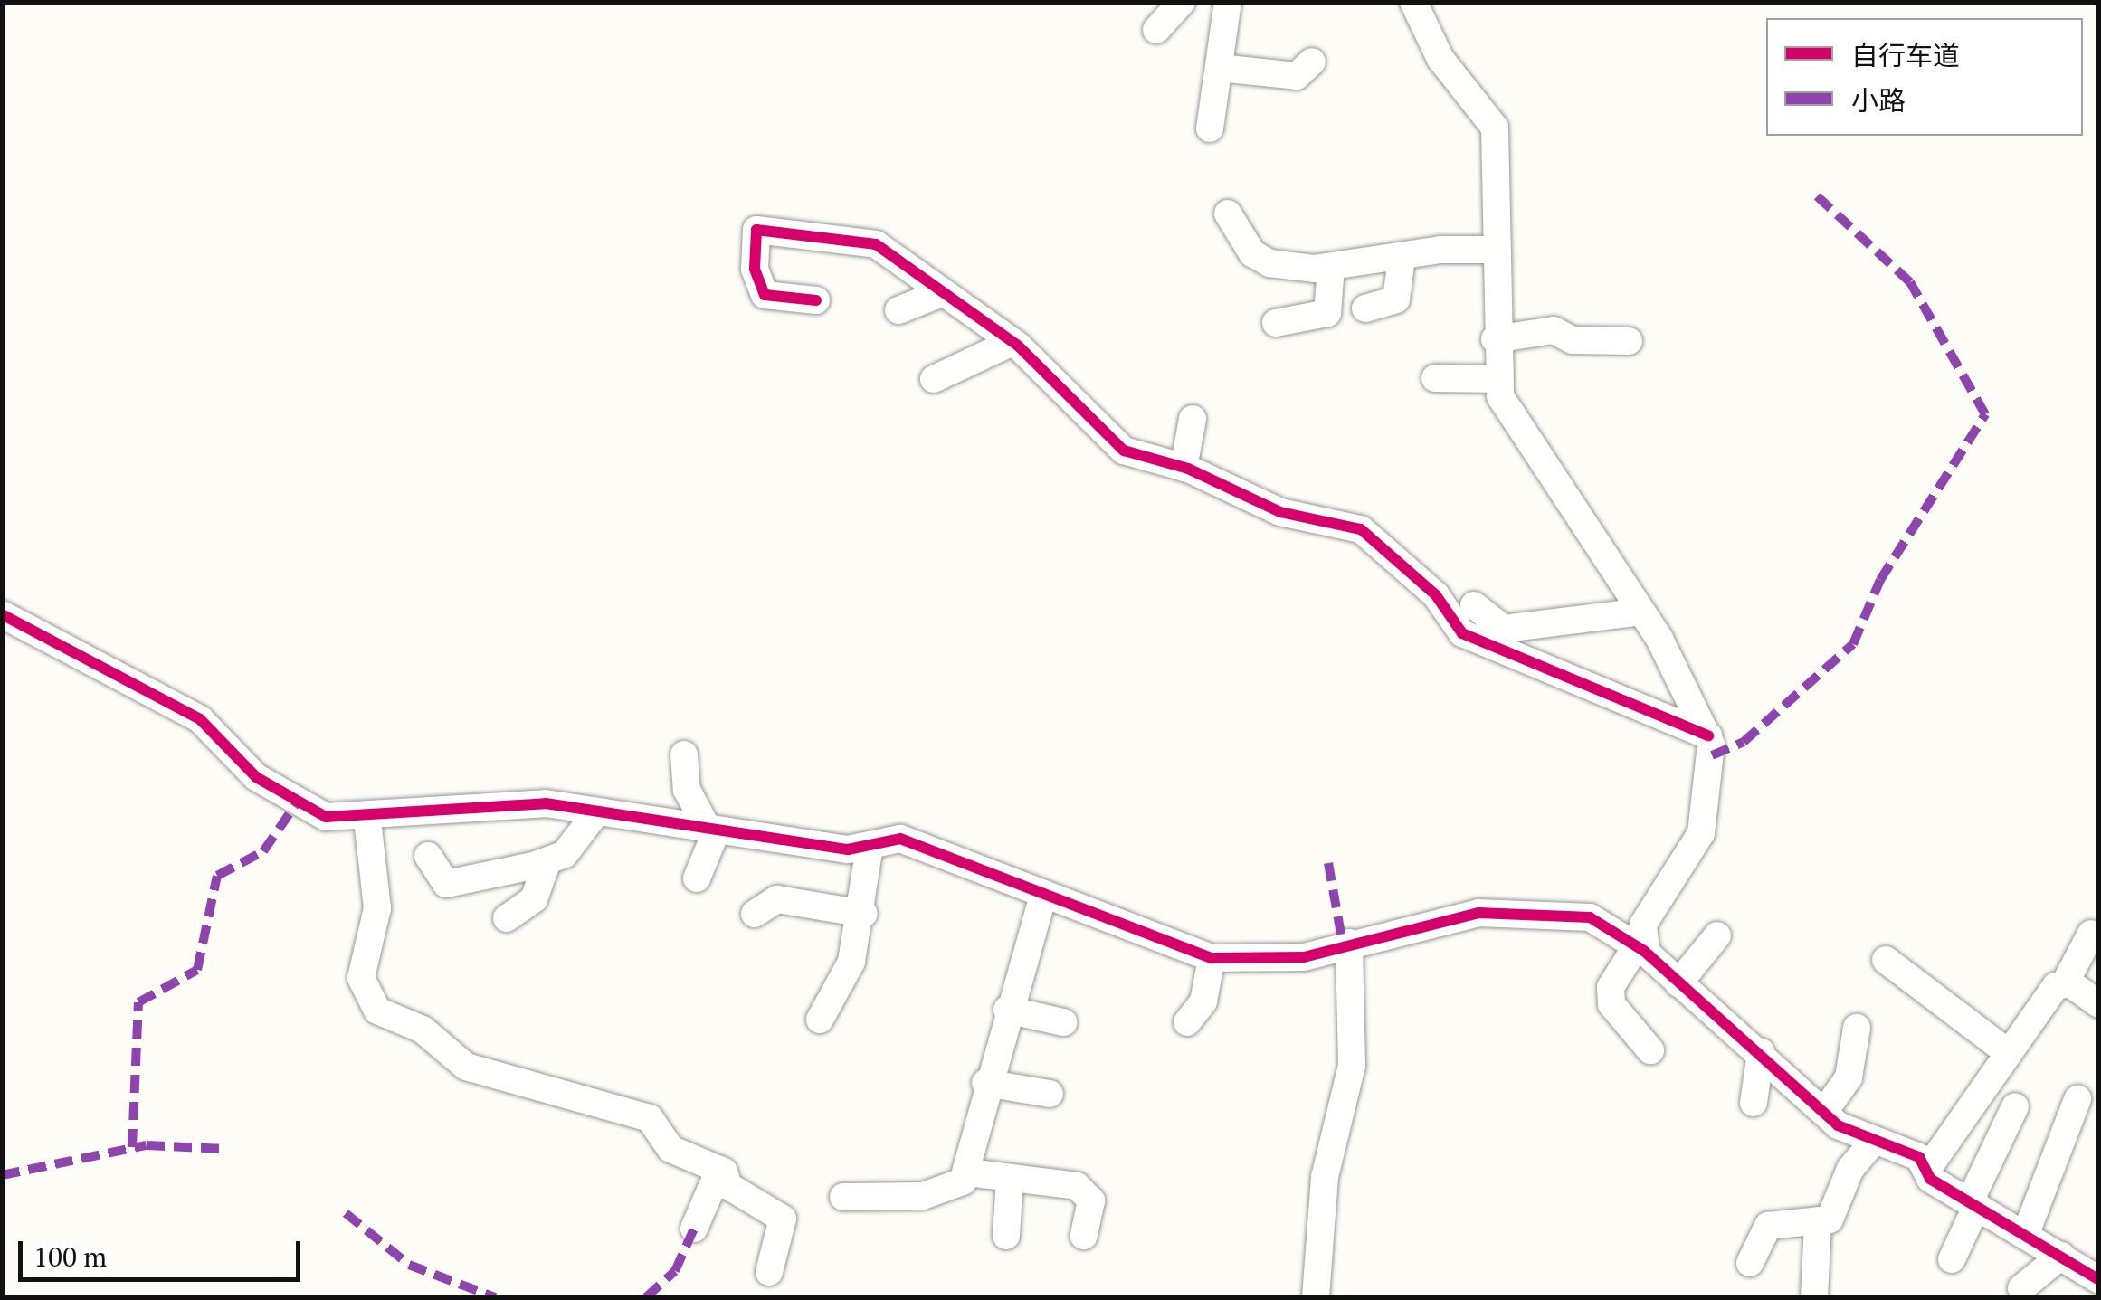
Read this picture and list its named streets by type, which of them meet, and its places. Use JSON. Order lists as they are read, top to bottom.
{
  "legend": ["自行车道", "小路"],
  "scale_bar": "100 m"
}
